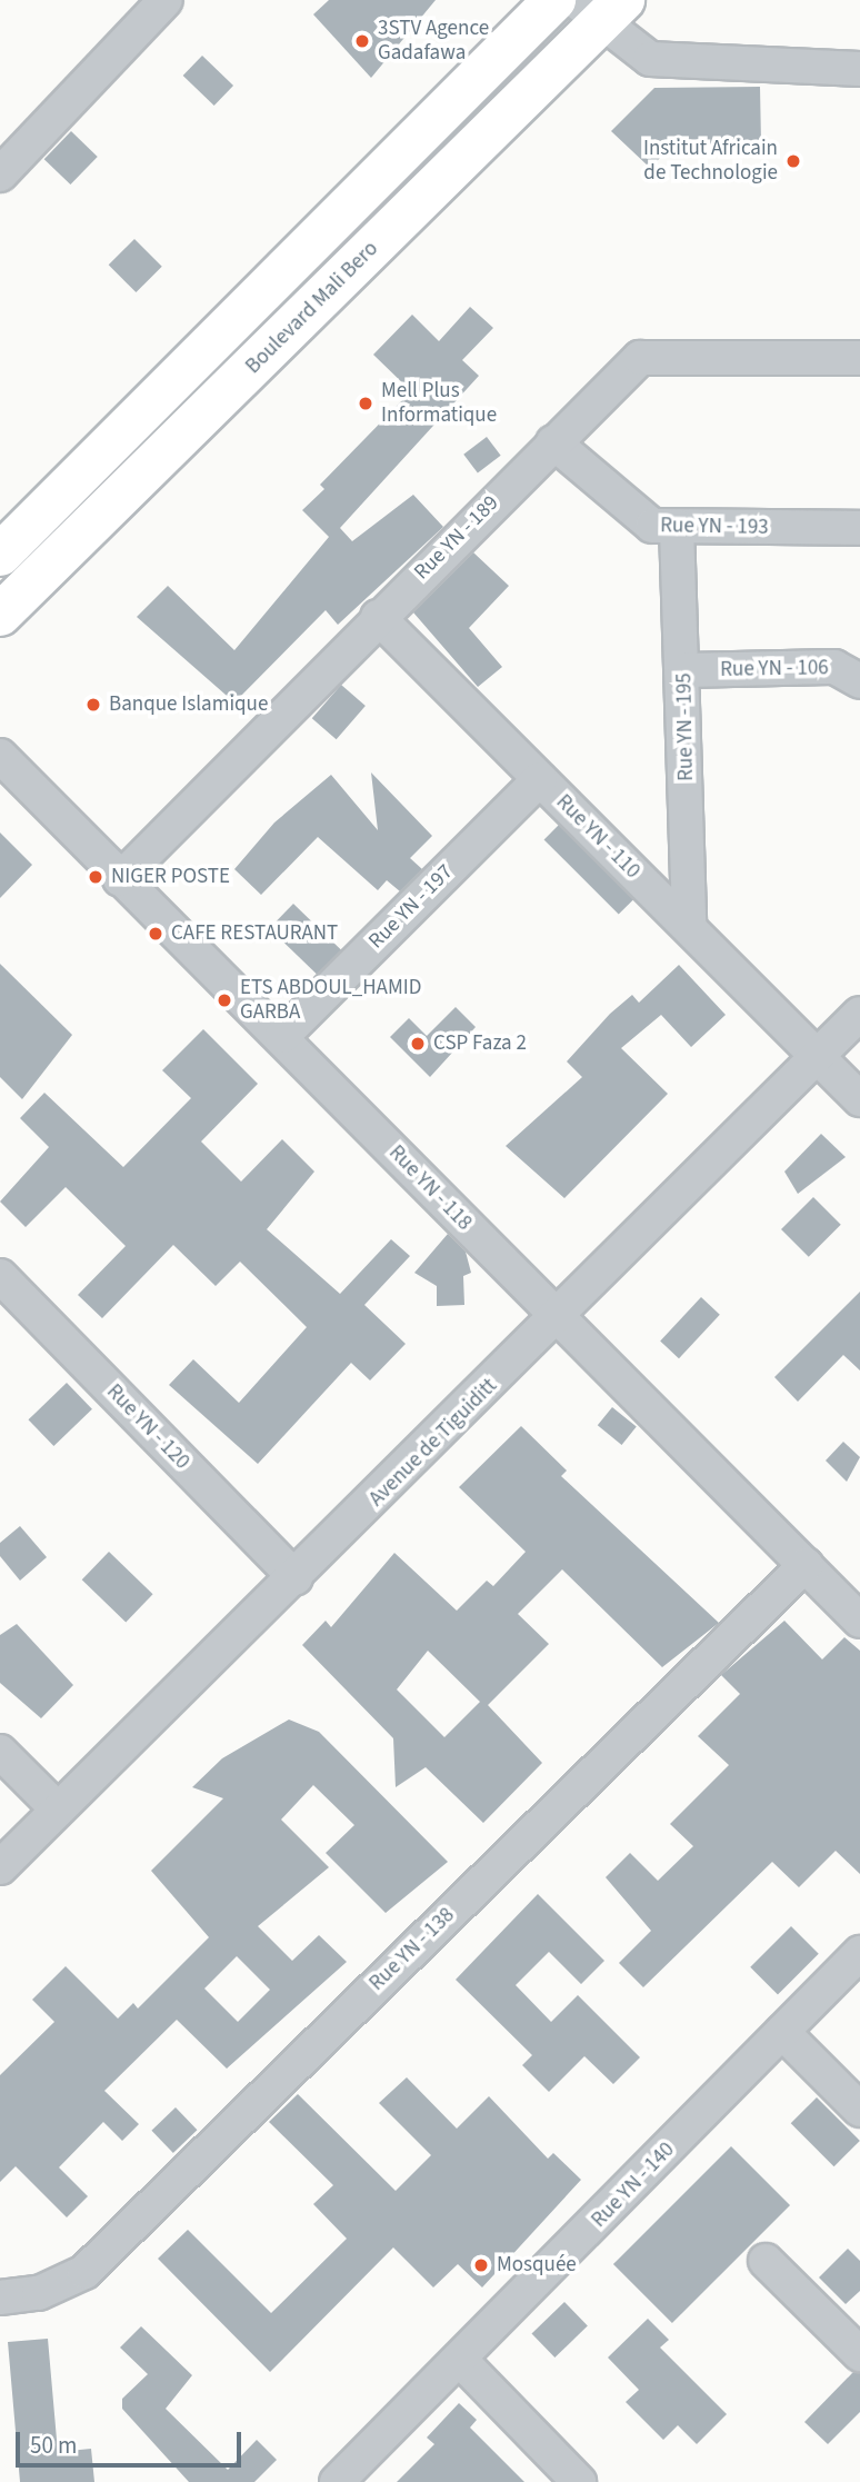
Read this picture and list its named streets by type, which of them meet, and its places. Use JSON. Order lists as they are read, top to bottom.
{
  "streets": {
    "main road": ["Boulevard Mali Bero"],
    "street": [
      "Rue YN - 193",
      "Rue YN - 189",
      "Rue YN - 106",
      "Rue YN - 195",
      "Rue YN - 110",
      "Rue YN - 197",
      "Rue YN - 118",
      "Rue YN - 120",
      "Avenue de Tiguiditt",
      "Rue YN - 138",
      "Rue YN - 140"
    ]
  },
  "crossings": [
    ["Rue YN - 193", "Rue YN - 189"],
    ["Rue YN - 193", "Rue YN - 195"],
    ["Rue YN - 189", "Rue YN - 110"],
    ["Rue YN - 189", "Rue YN - 118"],
    ["Rue YN - 106", "Rue YN - 195"],
    ["Rue YN - 195", "Rue YN - 110"],
    ["Rue YN - 110", "Rue YN - 197"],
    ["Rue YN - 110", "Avenue de Tiguiditt"],
    ["Rue YN - 197", "Rue YN - 118"],
    ["Rue YN - 118", "Avenue de Tiguiditt"],
    ["Rue YN - 118", "Rue YN - 138"],
    ["Rue YN - 120", "Avenue de Tiguiditt"]
  ],
  "places": [
    "3STV Agence Gadafawa",
    "Institut Africain de Technologie",
    "Mell Plus Informatique",
    "Banque Islamique",
    "NIGER POSTE",
    "CAFE RESTAURANT",
    "ETS ABDOUL_HAMID GARBA",
    "CSP Faza 2",
    "Mosquée"
  ],
  "scale_bar": "50 m"
}
